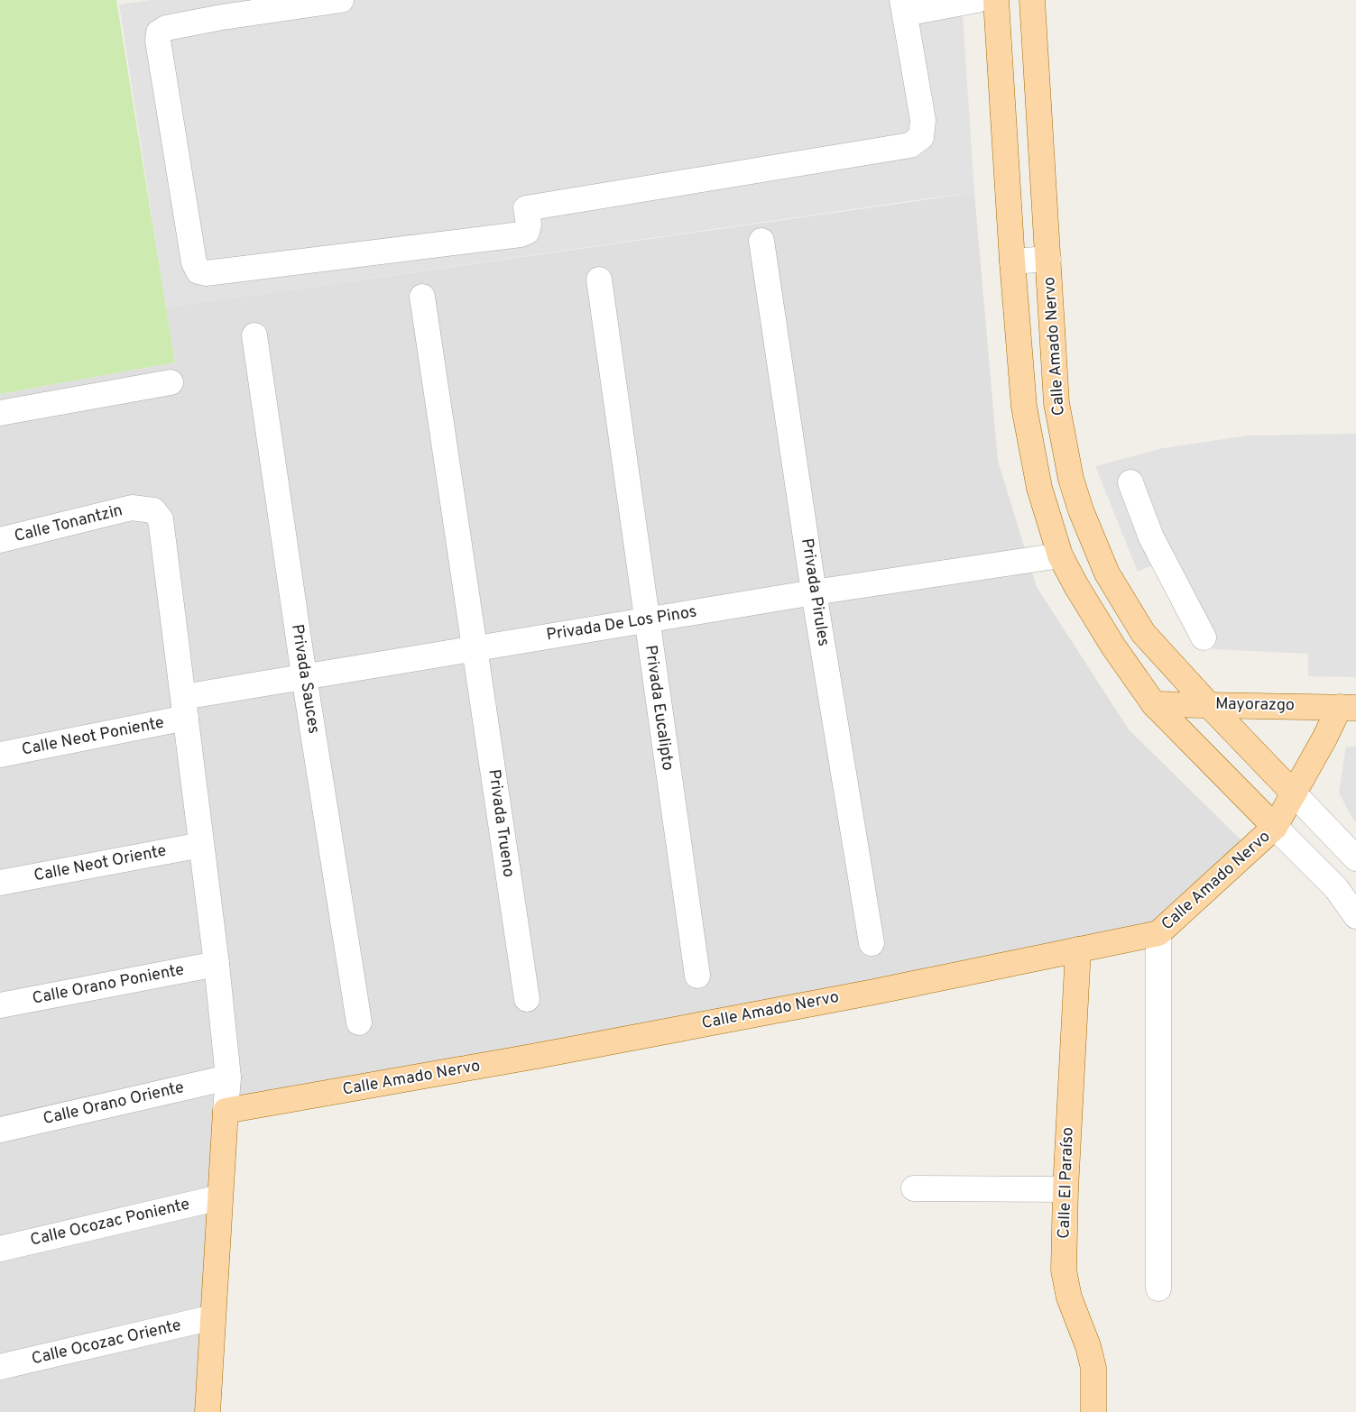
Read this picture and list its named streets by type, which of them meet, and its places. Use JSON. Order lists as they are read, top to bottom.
{
  "streets": {
    "main road": ["Calle Amado Nervo", "Mayorazgo", "Calle El Paraíso"],
    "street": [
      "Calle Tonantzin",
      "Privada Pirules",
      "Privada De Los Pinos",
      "Privada Sauces",
      "Privada Eucalipto",
      "Calle Neot Poniente",
      "Privada Trueno",
      "Calle Neot Oriente",
      "Calle Orano Poniente",
      "Calle Orano Oriente",
      "Calle Ocozac Poniente",
      "Calle Ocozac Oriente"
    ]
  },
  "crossings": [
    ["Calle Amado Nervo", "Privada De Los Pinos"],
    ["Calle Amado Nervo", "Mayorazgo"],
    ["Calle Amado Nervo", "Calle El Paraíso"],
    ["Calle Tonantzin", "Privada De Los Pinos"],
    ["Calle Tonantzin", "Calle Neot Poniente"],
    ["Privada Pirules", "Privada De Los Pinos"],
    ["Privada De Los Pinos", "Privada Sauces"],
    ["Privada De Los Pinos", "Privada Eucalipto"],
    ["Privada De Los Pinos", "Calle Neot Poniente"],
    ["Privada De Los Pinos", "Privada Trueno"]
  ]
}
